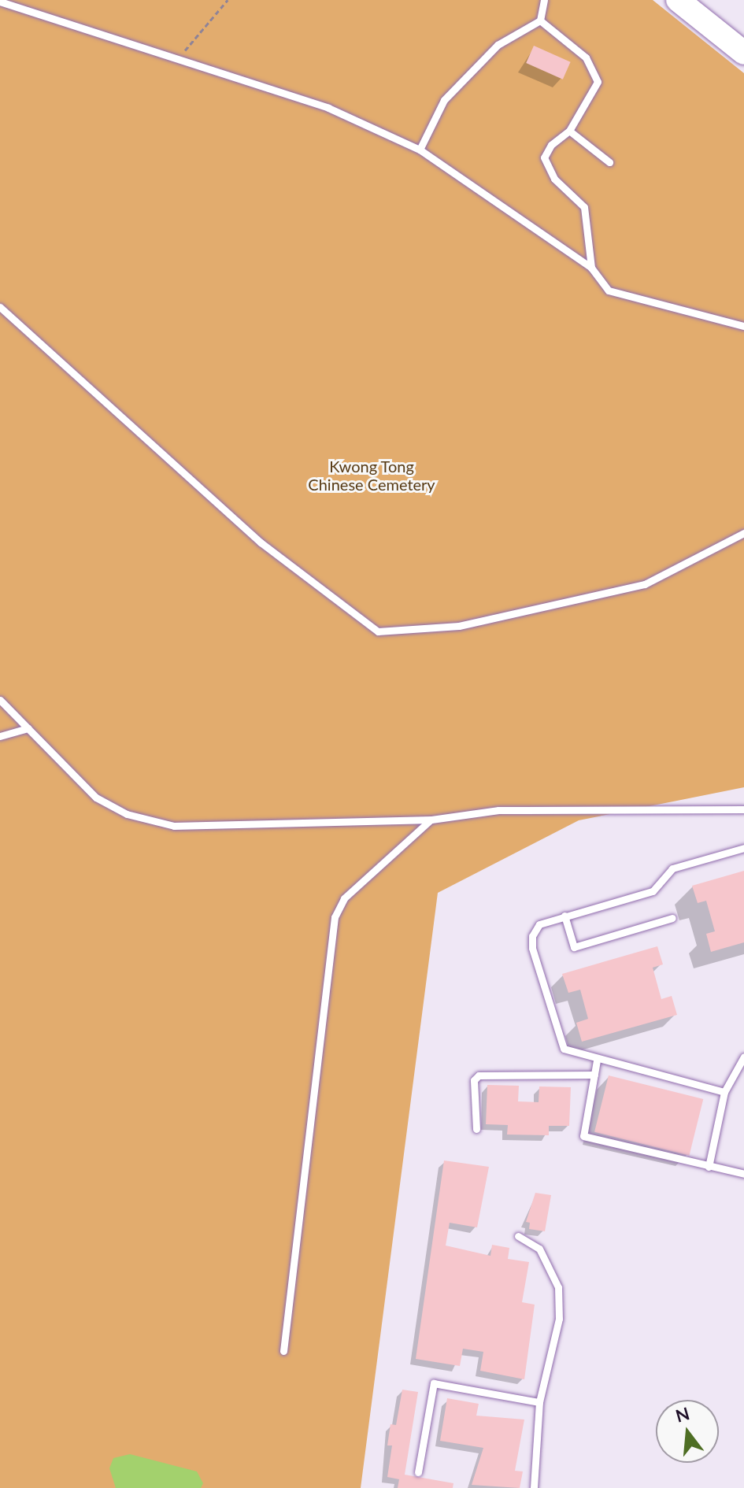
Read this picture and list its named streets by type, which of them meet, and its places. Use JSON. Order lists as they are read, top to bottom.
{
  "parks": ["Kwong Tong Chinese Cemetery"],
  "north": "top"
}
